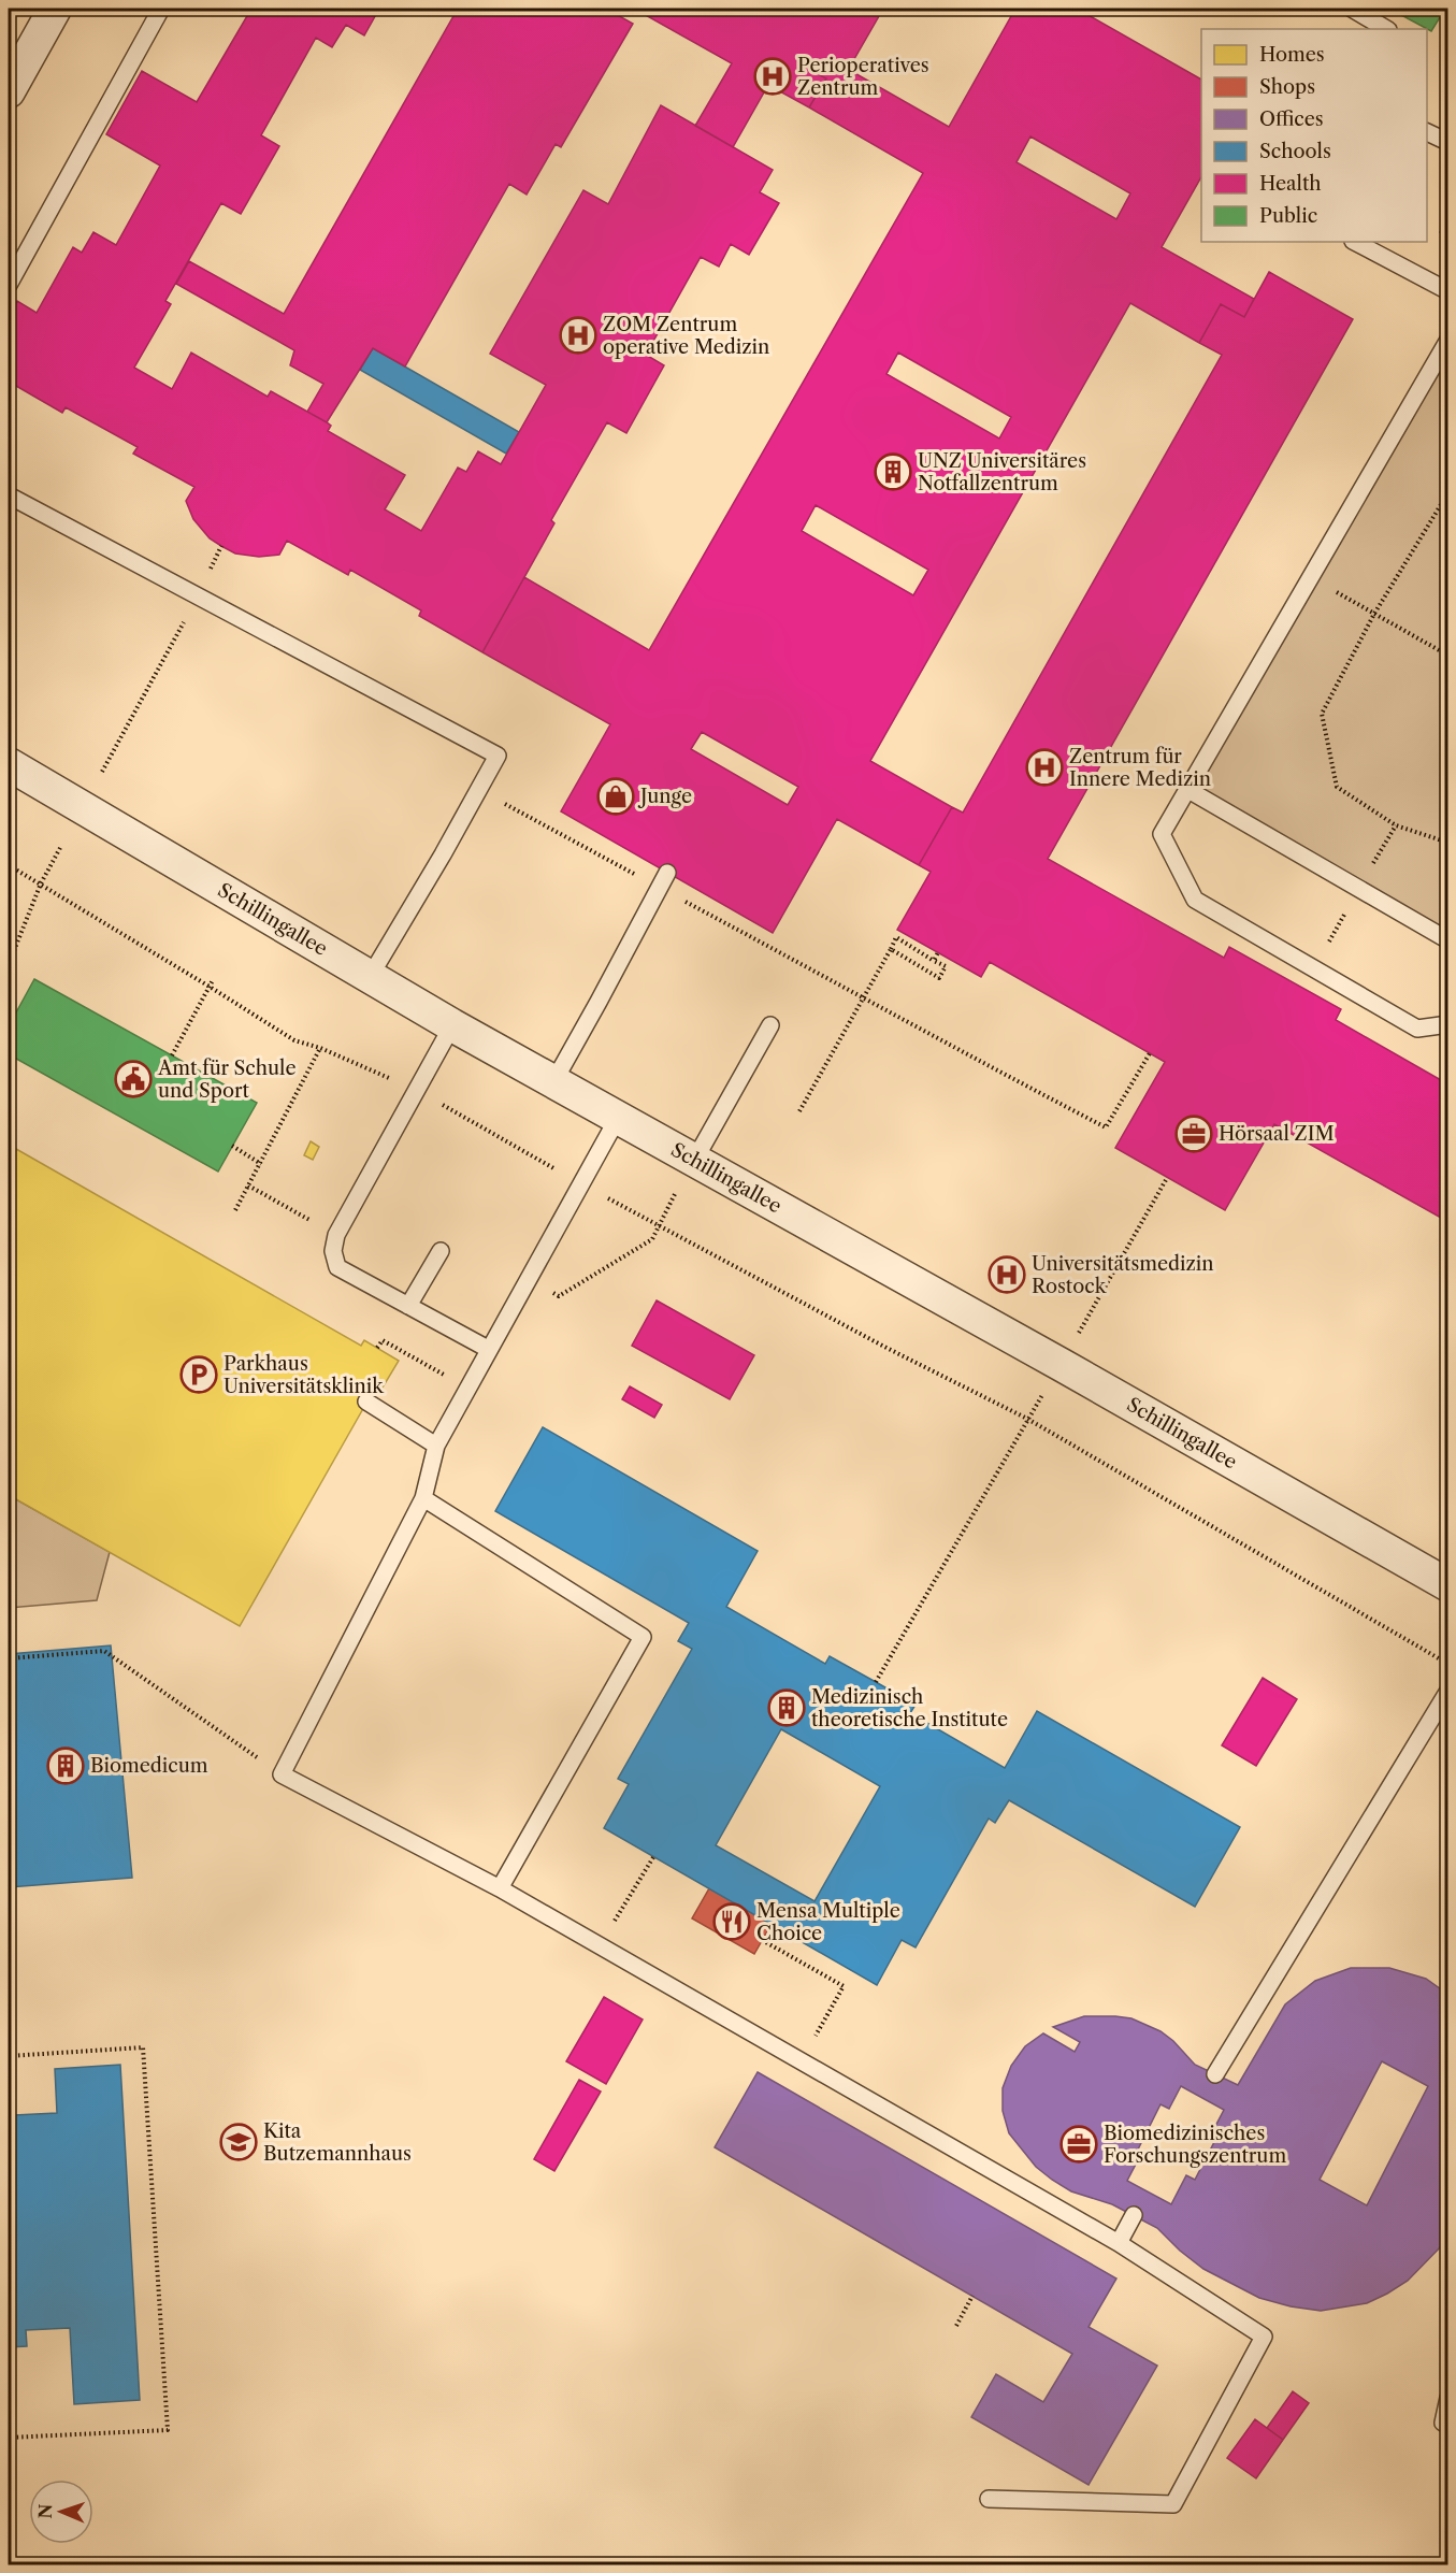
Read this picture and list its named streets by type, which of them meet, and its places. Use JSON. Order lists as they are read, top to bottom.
{
  "streets": {
    "street": ["Schillingallee"]
  },
  "places": {
    "hospital": [
      "Perioperatives Zentrum",
      "ZOM Zentrum operative Medizin",
      "Zentrum für Innere Medizin",
      "Universitätsmedizin Rostock"
    ],
    "building": ["UNZ Universitäres Notfallzentrum", "Medizinisch theoretische Institute", "Biomedicum"],
    "shop": ["Junge"],
    "public building": ["Amt für Schule und Sport"],
    "office": ["Hörsaal ZIM", "Biomedizinisches Forschungszentrum"],
    "parking": ["Parkhaus Universitätsklinik"],
    "restaurant": ["Mensa Multiple Choice"],
    "school or university": ["Kita Butzemannhaus"]
  },
  "legend": [
    "Homes",
    "Shops",
    "Offices",
    "Schools",
    "Health",
    "Public"
  ],
  "north": "left"
}
